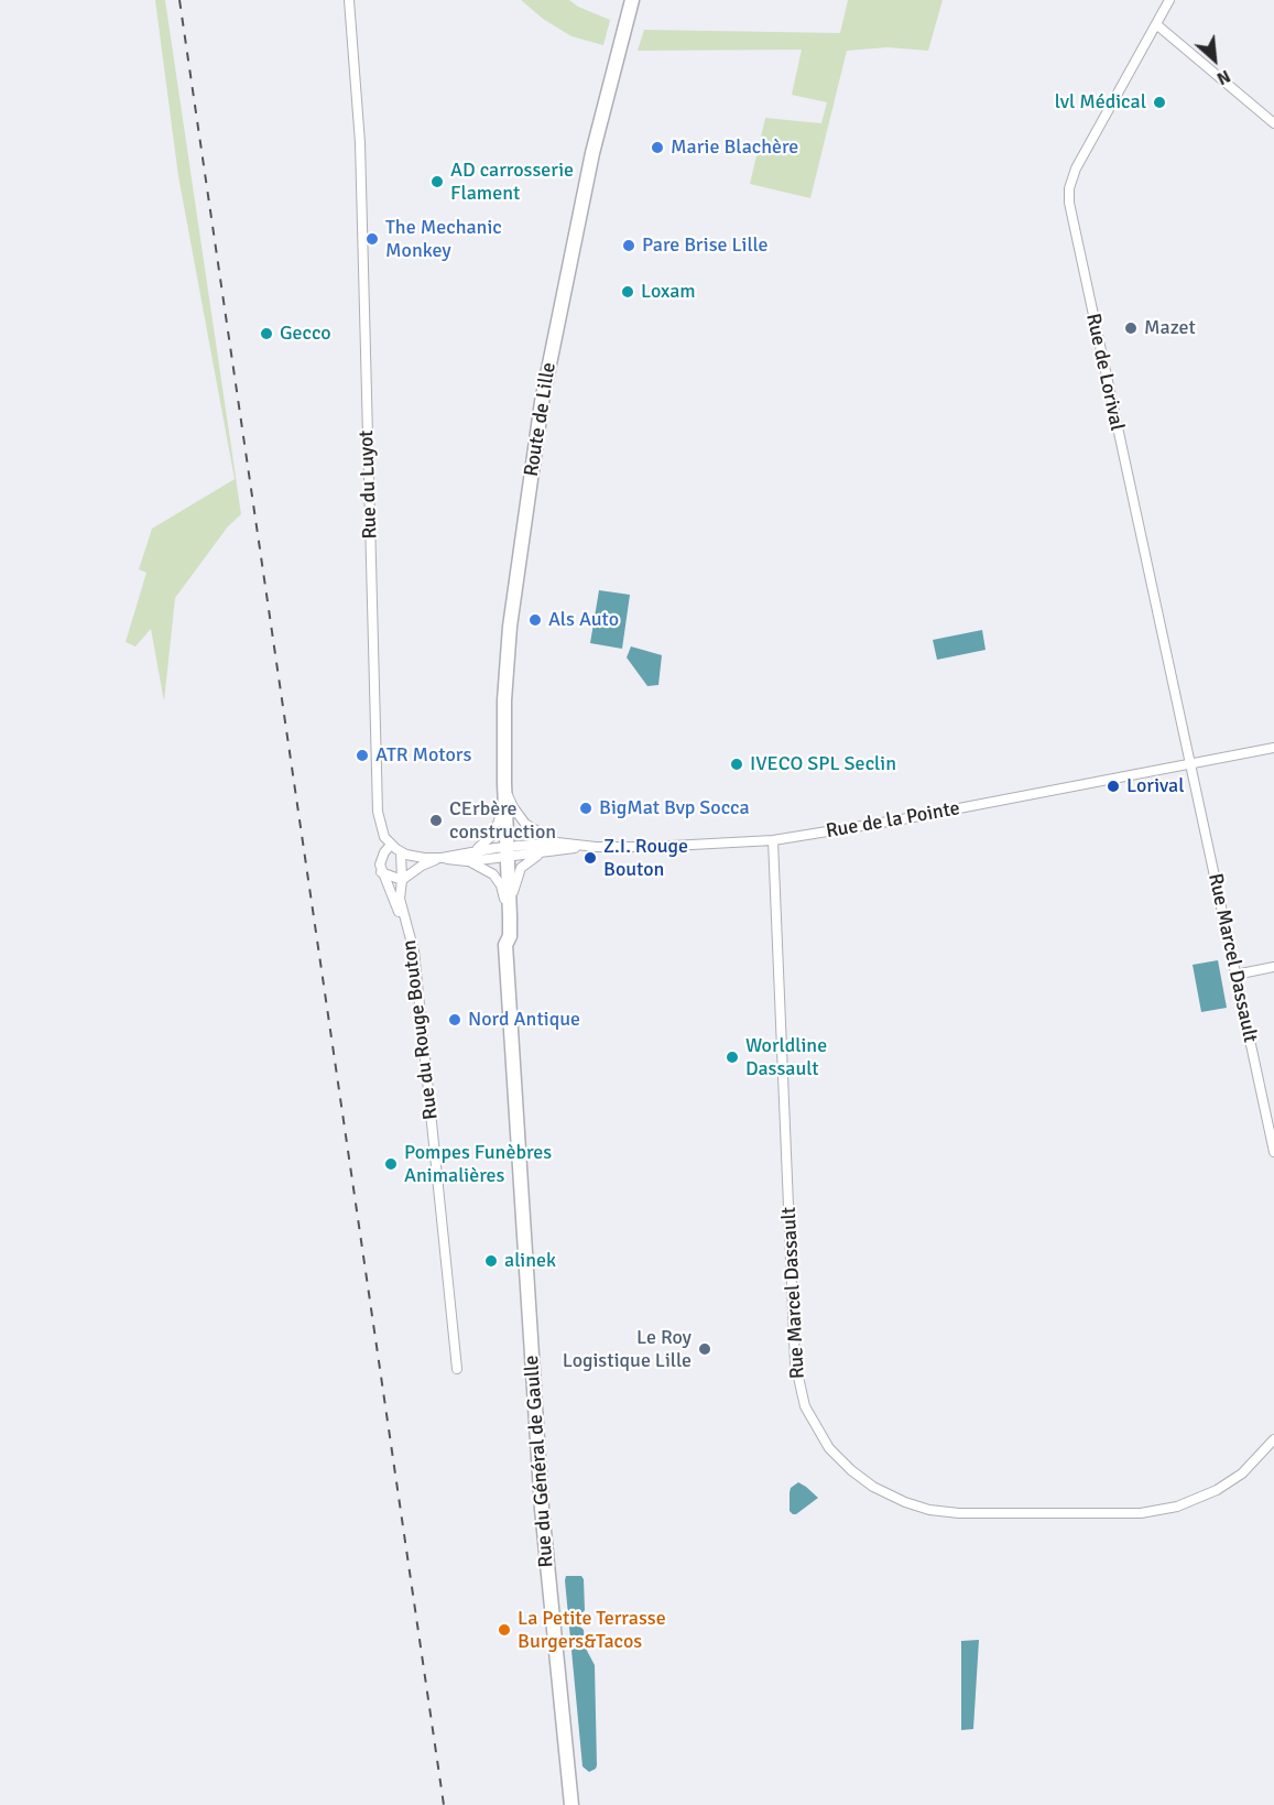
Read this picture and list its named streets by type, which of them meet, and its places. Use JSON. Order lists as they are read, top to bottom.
{
  "streets": {
    "main road": ["Route de Lille", "Rue du Général de Gaulle"],
    "street": [
      "Rue de Lorival",
      "Rue du Luyot",
      "Rue de la Pointe",
      "Rue Marcel Dassault",
      "Rue du Rouge Bouton"
    ]
  },
  "crossings": [
    ["Rue de Lorival", "Rue de la Pointe"],
    ["Rue de Lorival", "Rue Marcel Dassault"],
    ["Route de Lille", "Rue du Luyot"],
    ["Route de Lille", "Rue de la Pointe"],
    ["Route de Lille", "Rue du Général de Gaulle"],
    ["Rue du Luyot", "Rue de la Pointe"],
    ["Rue du Luyot", "Rue du Rouge Bouton"],
    ["Rue du Luyot", "Rue du Général de Gaulle"],
    ["Rue de la Pointe", "Rue Marcel Dassault"],
    ["Rue de la Pointe", "Rue du Général de Gaulle"]
  ],
  "places": [
    "lvl Médical",
    "Marie Blachère",
    "AD carrosserie Flament",
    "The Mechanic Monkey",
    "Pare Brise Lille",
    "Loxam",
    "Mazet",
    "Gecco",
    "Als Auto",
    "ATR Motors",
    "IVECO SPL Seclin",
    "Lorival",
    "BigMat Bvp Socca",
    "CErbère construction",
    "Z.I. Rouge Bouton",
    "Nord Antique",
    "Worldline Dassault",
    "Pompes Funèbres Animalières",
    "alinek",
    "Le Roy Logistique Lille",
    "La Petite Terrasse Burgers&Tacos"
  ],
  "north": "bottom right"
}
